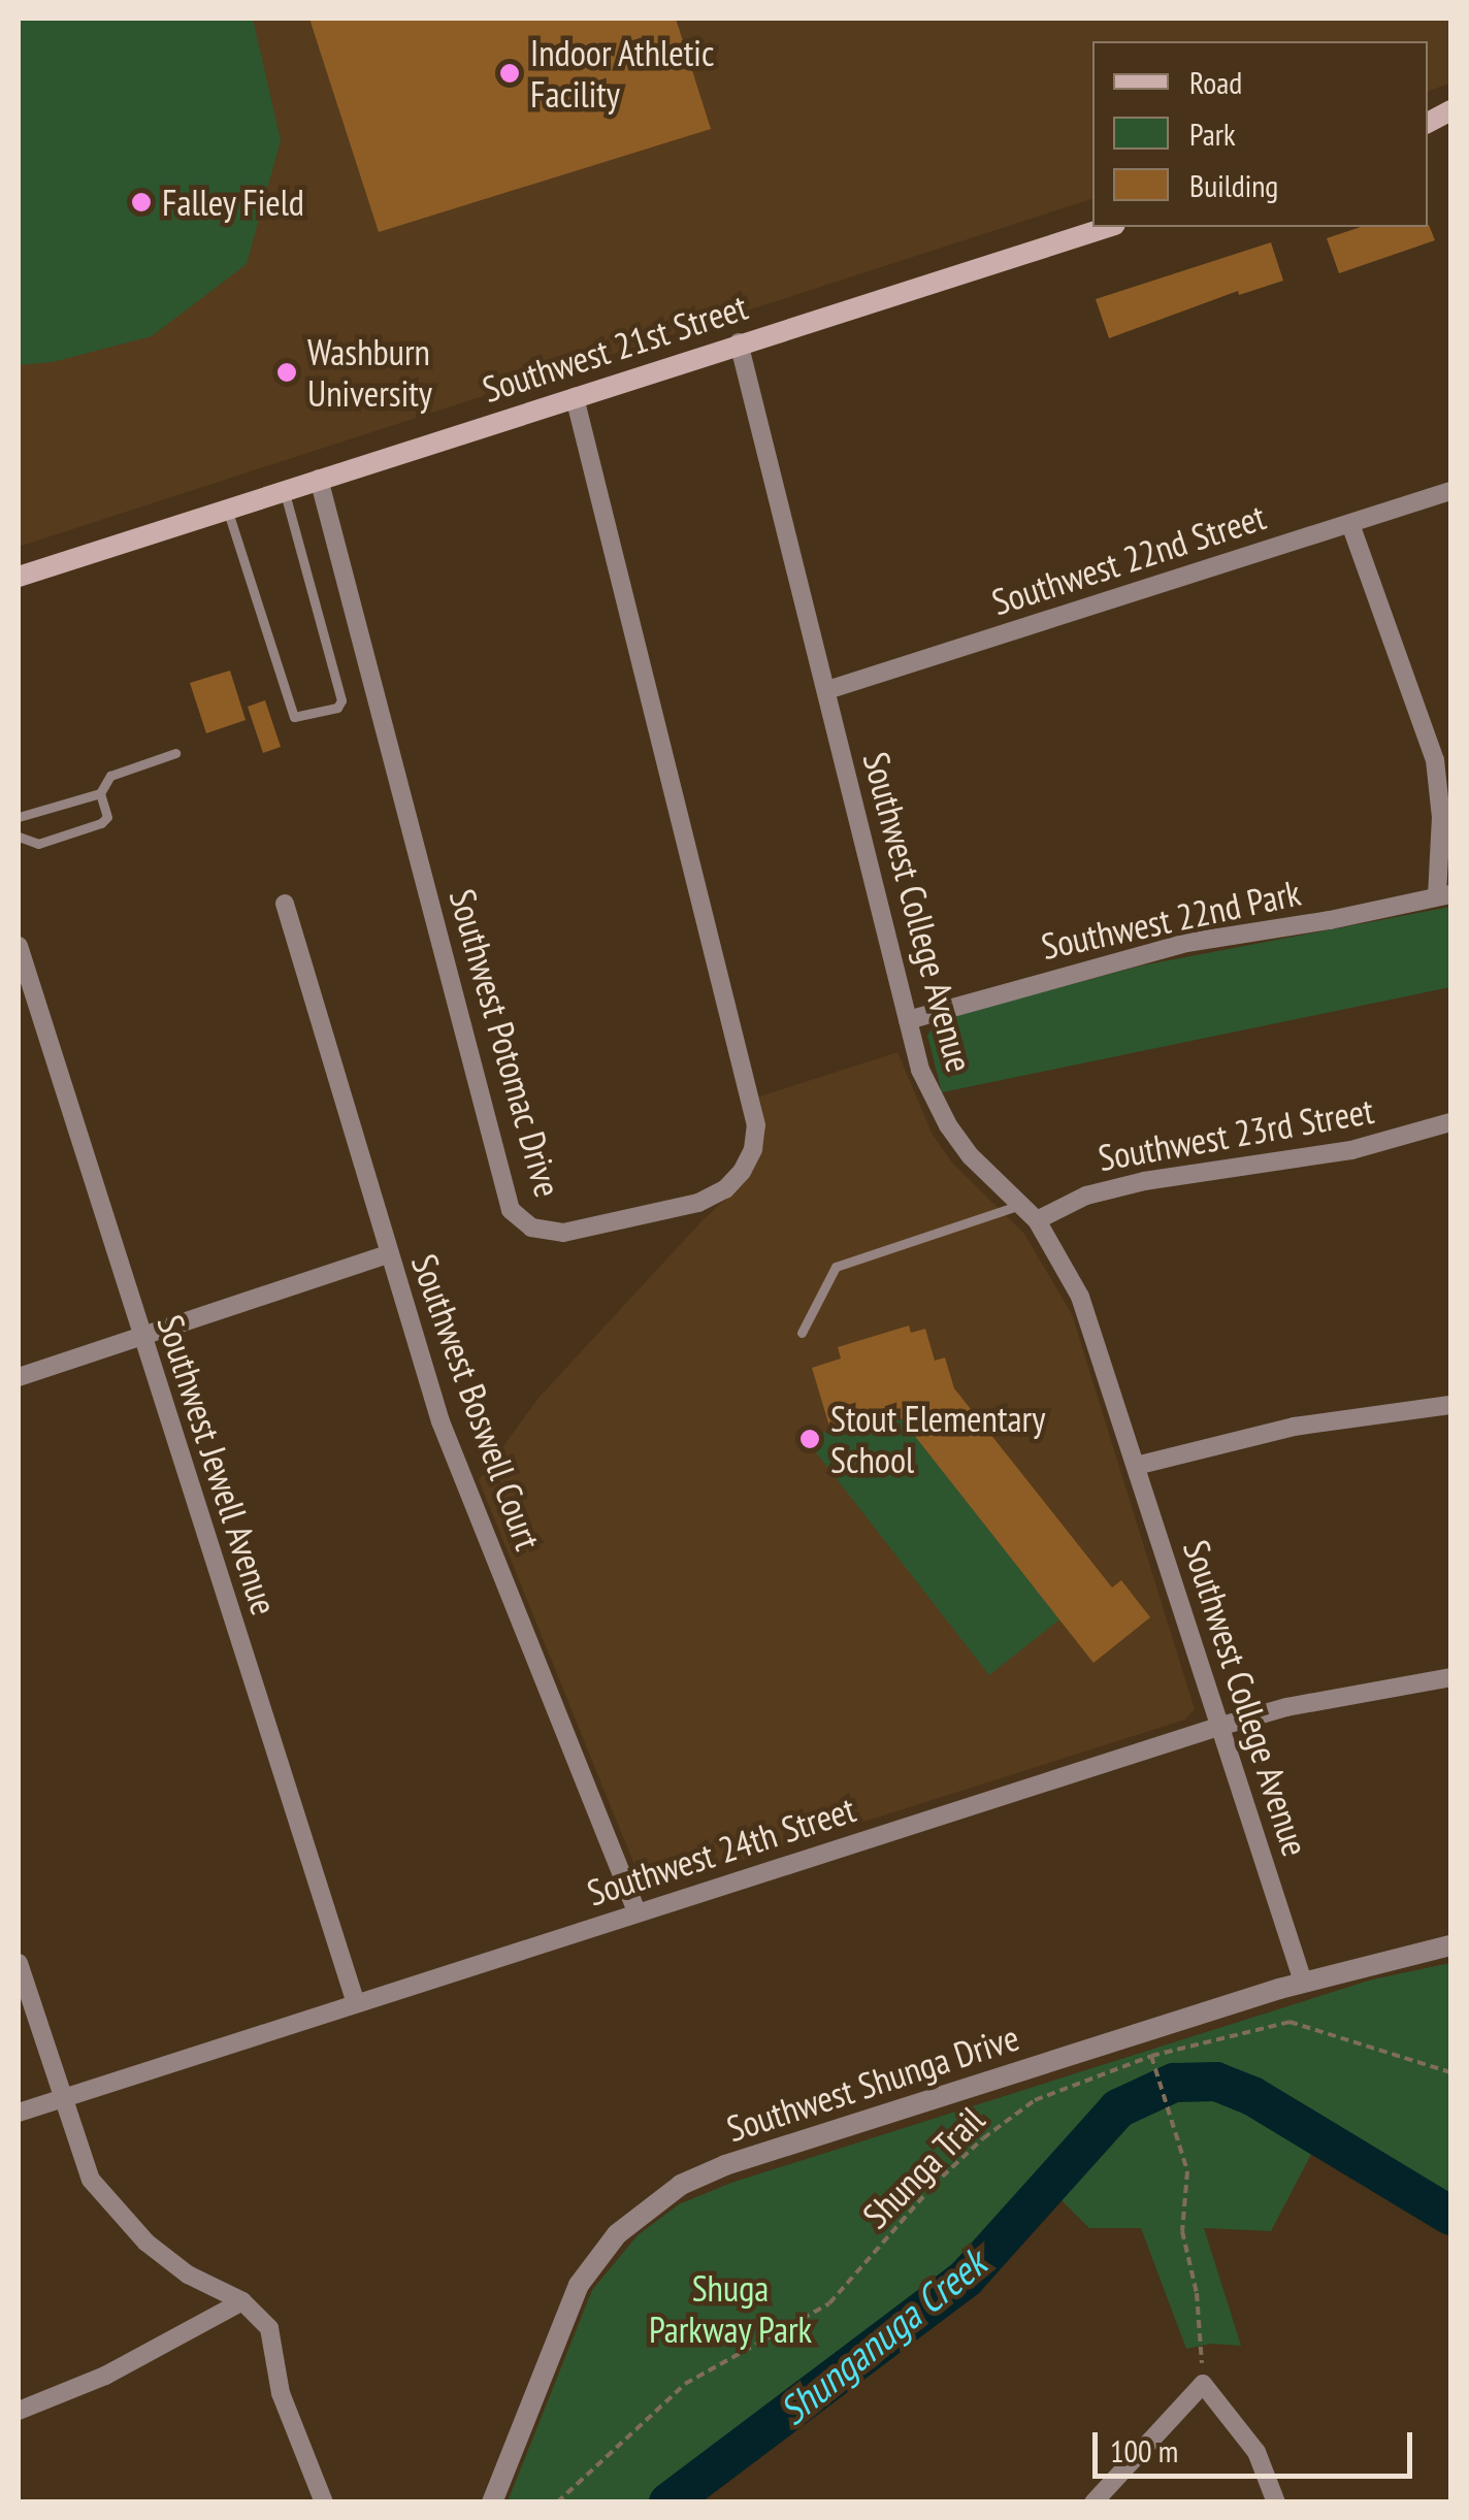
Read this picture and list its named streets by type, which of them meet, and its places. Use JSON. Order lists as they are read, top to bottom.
{
  "streets": {
    "main road": ["Southwest 21st Street"],
    "street": [
      "Southwest 22nd Street",
      "Southwest College Avenue",
      "Southwest 22nd Park",
      "Southwest Potomac Drive",
      "Southwest 23rd Street",
      "Southwest Boswell Court",
      "Southwest Jewell Avenue",
      "Southwest 24th Street",
      "Southwest Shunga Drive"
    ],
    "path": ["Shunga Trail"]
  },
  "crossings": [
    ["Southwest 21st Street", "Southwest College Avenue"],
    ["Southwest 21st Street", "Southwest Potomac Drive"],
    ["Southwest 22nd Street", "Southwest College Avenue"],
    ["Southwest College Avenue", "Southwest 22nd Park"],
    ["Southwest College Avenue", "Southwest 23rd Street"],
    ["Southwest College Avenue", "Southwest 24th Street"],
    ["Southwest College Avenue", "Southwest Shunga Drive"],
    ["Southwest Boswell Court", "Southwest 24th Street"],
    ["Southwest Jewell Avenue", "Southwest 24th Street"]
  ],
  "water": ["Shunganuga Creek"],
  "parks": ["Shuga Parkway Park"],
  "places": [
    "Indoor Athletic Facility",
    "Falley Field",
    "Washburn University",
    "Stout Elementary School"
  ],
  "legend": ["Road", "Park", "Building"],
  "scale_bar": "100 m"
}
